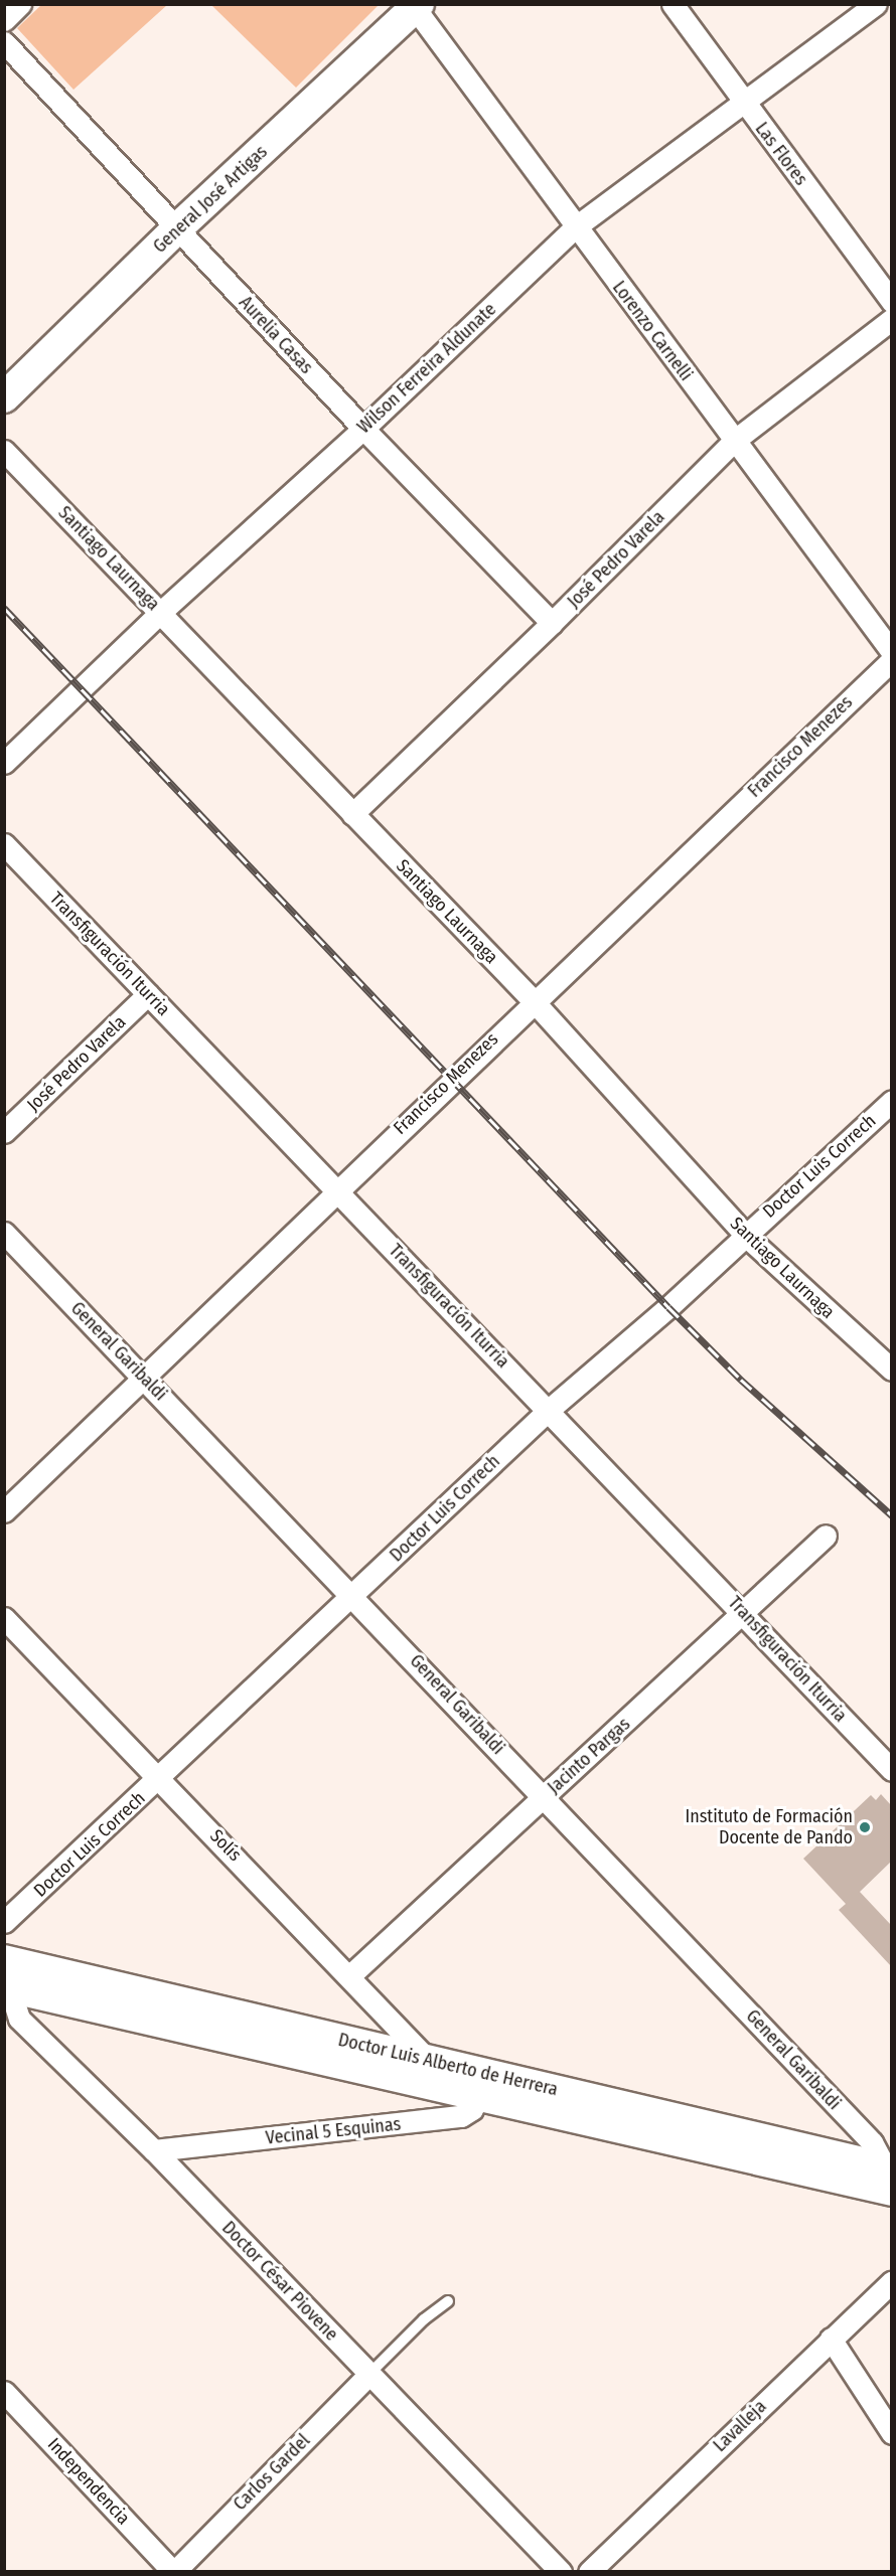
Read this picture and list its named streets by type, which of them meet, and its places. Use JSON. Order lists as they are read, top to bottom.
{
  "streets": {
    "street": [
      "Las Flores",
      "General José Artigas",
      "Lorenzo Carnelli",
      "Aurelia Casas",
      "Wilson Ferreira Aldunate",
      "Santiago Laurnaga",
      "José Pedro Varela",
      "Francisco Menezes",
      "Transfiguración Iturria",
      "Doctor Luis Correch",
      "General Garibaldi",
      "Jacinto Pargas",
      "Solís",
      "Doctor Luis Alberto de Herrera",
      "Vecinal 5 Esquinas",
      "Doctor César Piovene",
      "Lavalleja",
      "Carlos Gardel",
      "Independencia"
    ]
  },
  "crossings": [
    ["Las Flores", "Wilson Ferreira Aldunate"],
    ["General José Artigas", "Lorenzo Carnelli"],
    ["General José Artigas", "Aurelia Casas"],
    ["Lorenzo Carnelli", "Wilson Ferreira Aldunate"],
    ["Lorenzo Carnelli", "José Pedro Varela"],
    ["Aurelia Casas", "Wilson Ferreira Aldunate"],
    ["Aurelia Casas", "José Pedro Varela"],
    ["Wilson Ferreira Aldunate", "Santiago Laurnaga"],
    ["Santiago Laurnaga", "José Pedro Varela"],
    ["Santiago Laurnaga", "Francisco Menezes"],
    ["Santiago Laurnaga", "Doctor Luis Correch"],
    ["José Pedro Varela", "Transfiguración Iturria"],
    ["Francisco Menezes", "Transfiguración Iturria"],
    ["Francisco Menezes", "General Garibaldi"],
    ["Transfiguración Iturria", "Doctor Luis Correch"],
    ["Transfiguración Iturria", "Jacinto Pargas"],
    ["Doctor Luis Correch", "General Garibaldi"],
    ["Doctor Luis Correch", "Solís"],
    ["General Garibaldi", "Jacinto Pargas"],
    ["General Garibaldi", "Doctor Luis Alberto de Herrera"],
    ["Jacinto Pargas", "Solís"],
    ["Solís", "Doctor Luis Alberto de Herrera"],
    ["Doctor Luis Alberto de Herrera", "Vecinal 5 Esquinas"],
    ["Doctor Luis Alberto de Herrera", "Doctor César Piovene"],
    ["Vecinal 5 Esquinas", "Doctor César Piovene"],
    ["Doctor César Piovene", "Carlos Gardel"],
    ["Carlos Gardel", "Independencia"]
  ],
  "places": ["Instituto de Formación Docente de Pando"]
}
